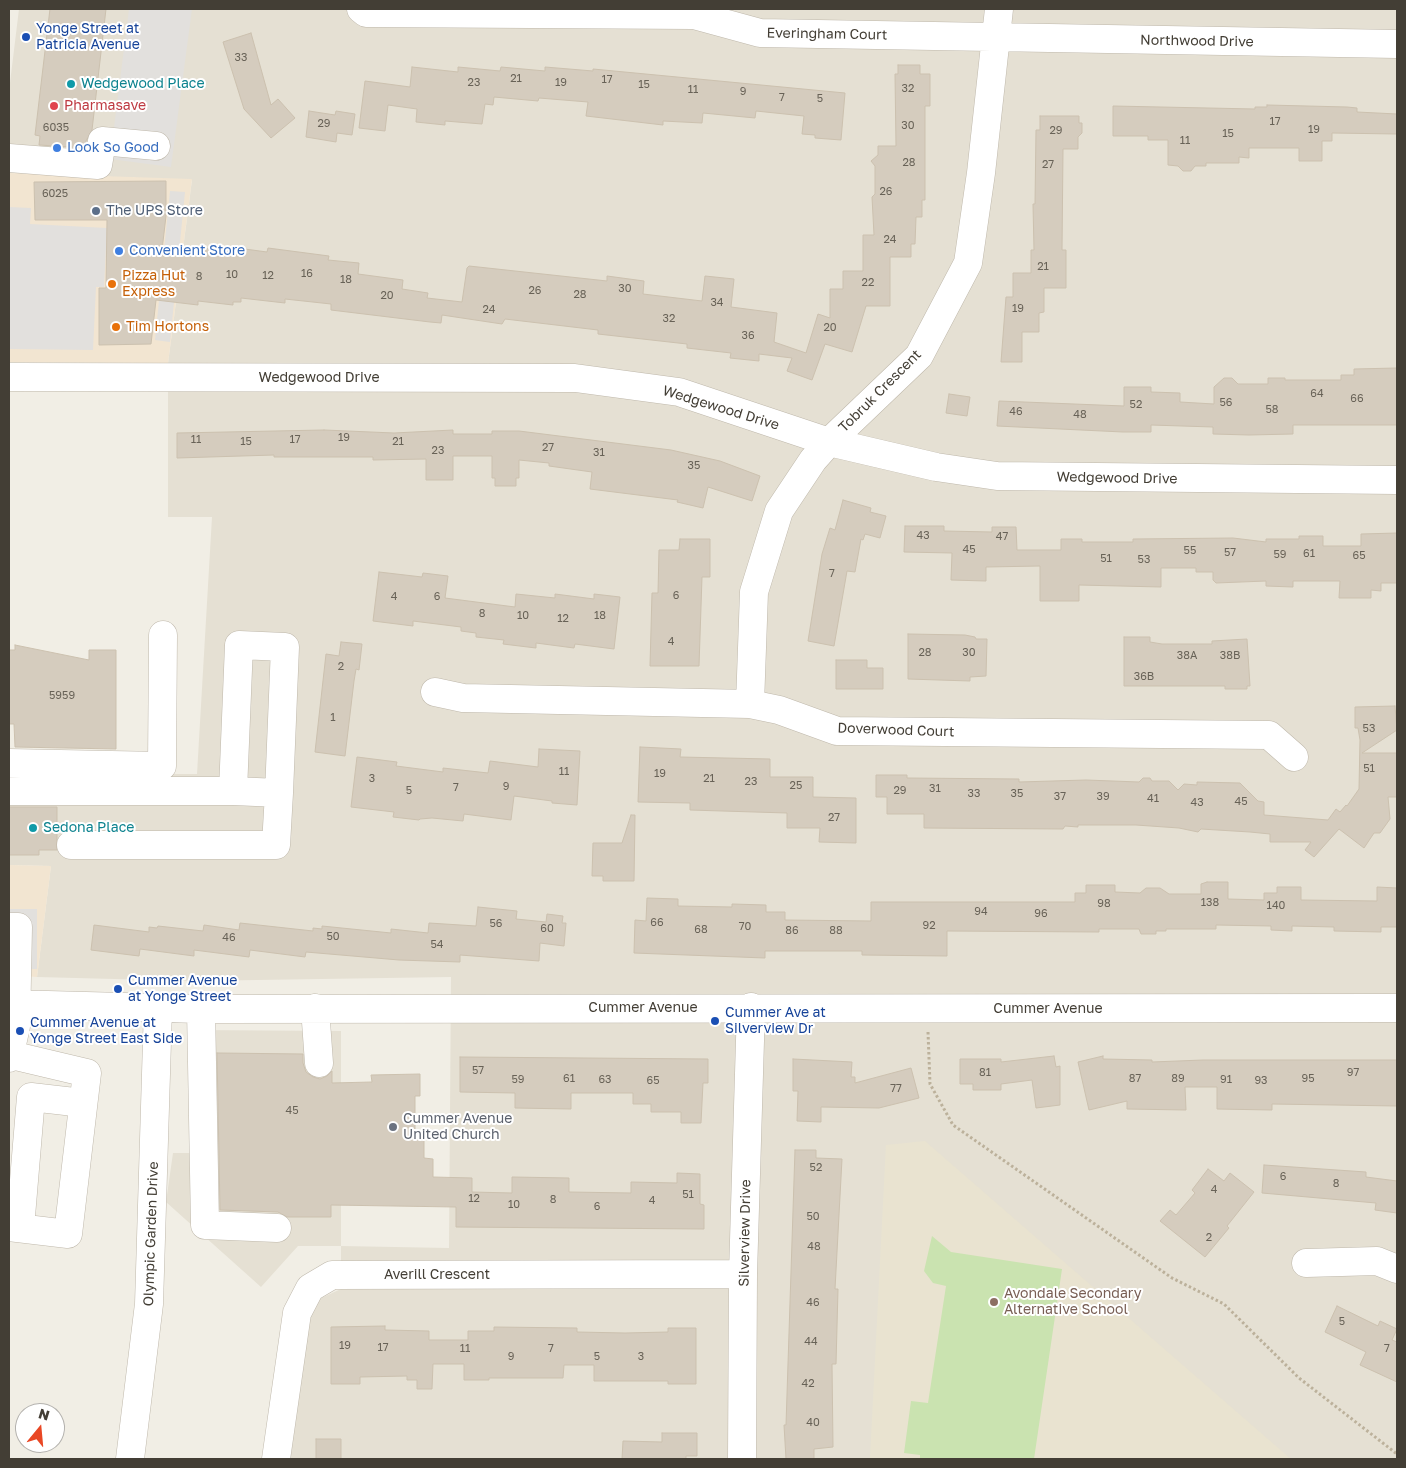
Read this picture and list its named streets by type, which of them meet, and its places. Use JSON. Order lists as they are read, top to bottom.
{
  "streets": {
    "street": [
      "Everingham Court",
      "Northwood Drive",
      "Wedgewood Drive",
      "Tobruk Crescent",
      "Doverwood Court",
      "Cummer Avenue",
      "Silverview Drive",
      "Olympic Garden Drive",
      "Averill Crescent"
    ]
  },
  "crossings": [
    ["Everingham Court", "Northwood Drive"],
    ["Everingham Court", "Tobruk Crescent"],
    ["Northwood Drive", "Tobruk Crescent"],
    ["Wedgewood Drive", "Tobruk Crescent"],
    ["Tobruk Crescent", "Doverwood Court"],
    ["Cummer Avenue", "Silverview Drive"],
    ["Cummer Avenue", "Olympic Garden Drive"],
    ["Silverview Drive", "Averill Crescent"]
  ],
  "places": [
    "Yonge Street at Patricia Avenue",
    "Wedgewood Place",
    "Pharmasave",
    "Look So Good",
    "The UPS Store",
    "Convenient Store",
    "Pizza Hut Express",
    "Tim Hortons",
    "Sedona Place",
    "Cummer Avenue at Yonge Street",
    "Cummer Ave at Silverview Dr",
    "Cummer Avenue at Yonge Street East Side",
    "Cummer Avenue United Church",
    "Avondale Secondary Alternative School"
  ],
  "house_numbers": [
    "33",
    "21",
    "17",
    "23",
    "19",
    "15",
    "32",
    "11",
    "9",
    "7",
    "5",
    "17",
    "29",
    "30",
    "6035",
    "19",
    "29",
    "15",
    "11",
    "28",
    "27",
    "26",
    "6025",
    "24",
    "21",
    "16",
    "10",
    "12",
    "8",
    "18",
    "22",
    "30",
    "26",
    "28",
    "20",
    "34",
    "19",
    "24",
    "32",
    "20",
    "36",
    "64",
    "66",
    "56",
    "52",
    "58",
    "46",
    "48",
    "19",
    "11",
    "17",
    "15",
    "21",
    "27",
    "23",
    "31",
    "35",
    "43",
    "47",
    "45",
    "55",
    "57",
    "61",
    "59",
    "65",
    "51",
    "53",
    "7",
    "6",
    "4",
    "6",
    "8",
    "10",
    "18",
    "12",
    "4",
    "28",
    "30",
    "38A",
    "38B",
    "2",
    "36B",
    "5959",
    "1",
    "53",
    "51",
    "11",
    "19",
    "3",
    "21",
    "23",
    "25",
    "9",
    "7",
    "31",
    "5",
    "29",
    "33",
    "35",
    "37",
    "39",
    "41",
    "45",
    "43",
    "27",
    "138",
    "98",
    "140",
    "94",
    "96",
    "66",
    "56",
    "92",
    "70",
    "60",
    "68",
    "86",
    "88",
    "50",
    "46",
    "54",
    "57",
    "81",
    "97",
    "61",
    "87",
    "89",
    "95",
    "59",
    "63",
    "91",
    "65",
    "93",
    "77",
    "45",
    "52",
    "6",
    "8",
    "4",
    "51",
    "12",
    "8",
    "4",
    "10",
    "6",
    "50",
    "2",
    "48",
    "46",
    "5",
    "44",
    "19",
    "17",
    "11",
    "7",
    "7",
    "9",
    "5",
    "3",
    "42",
    "40"
  ],
  "north": "top"
}
